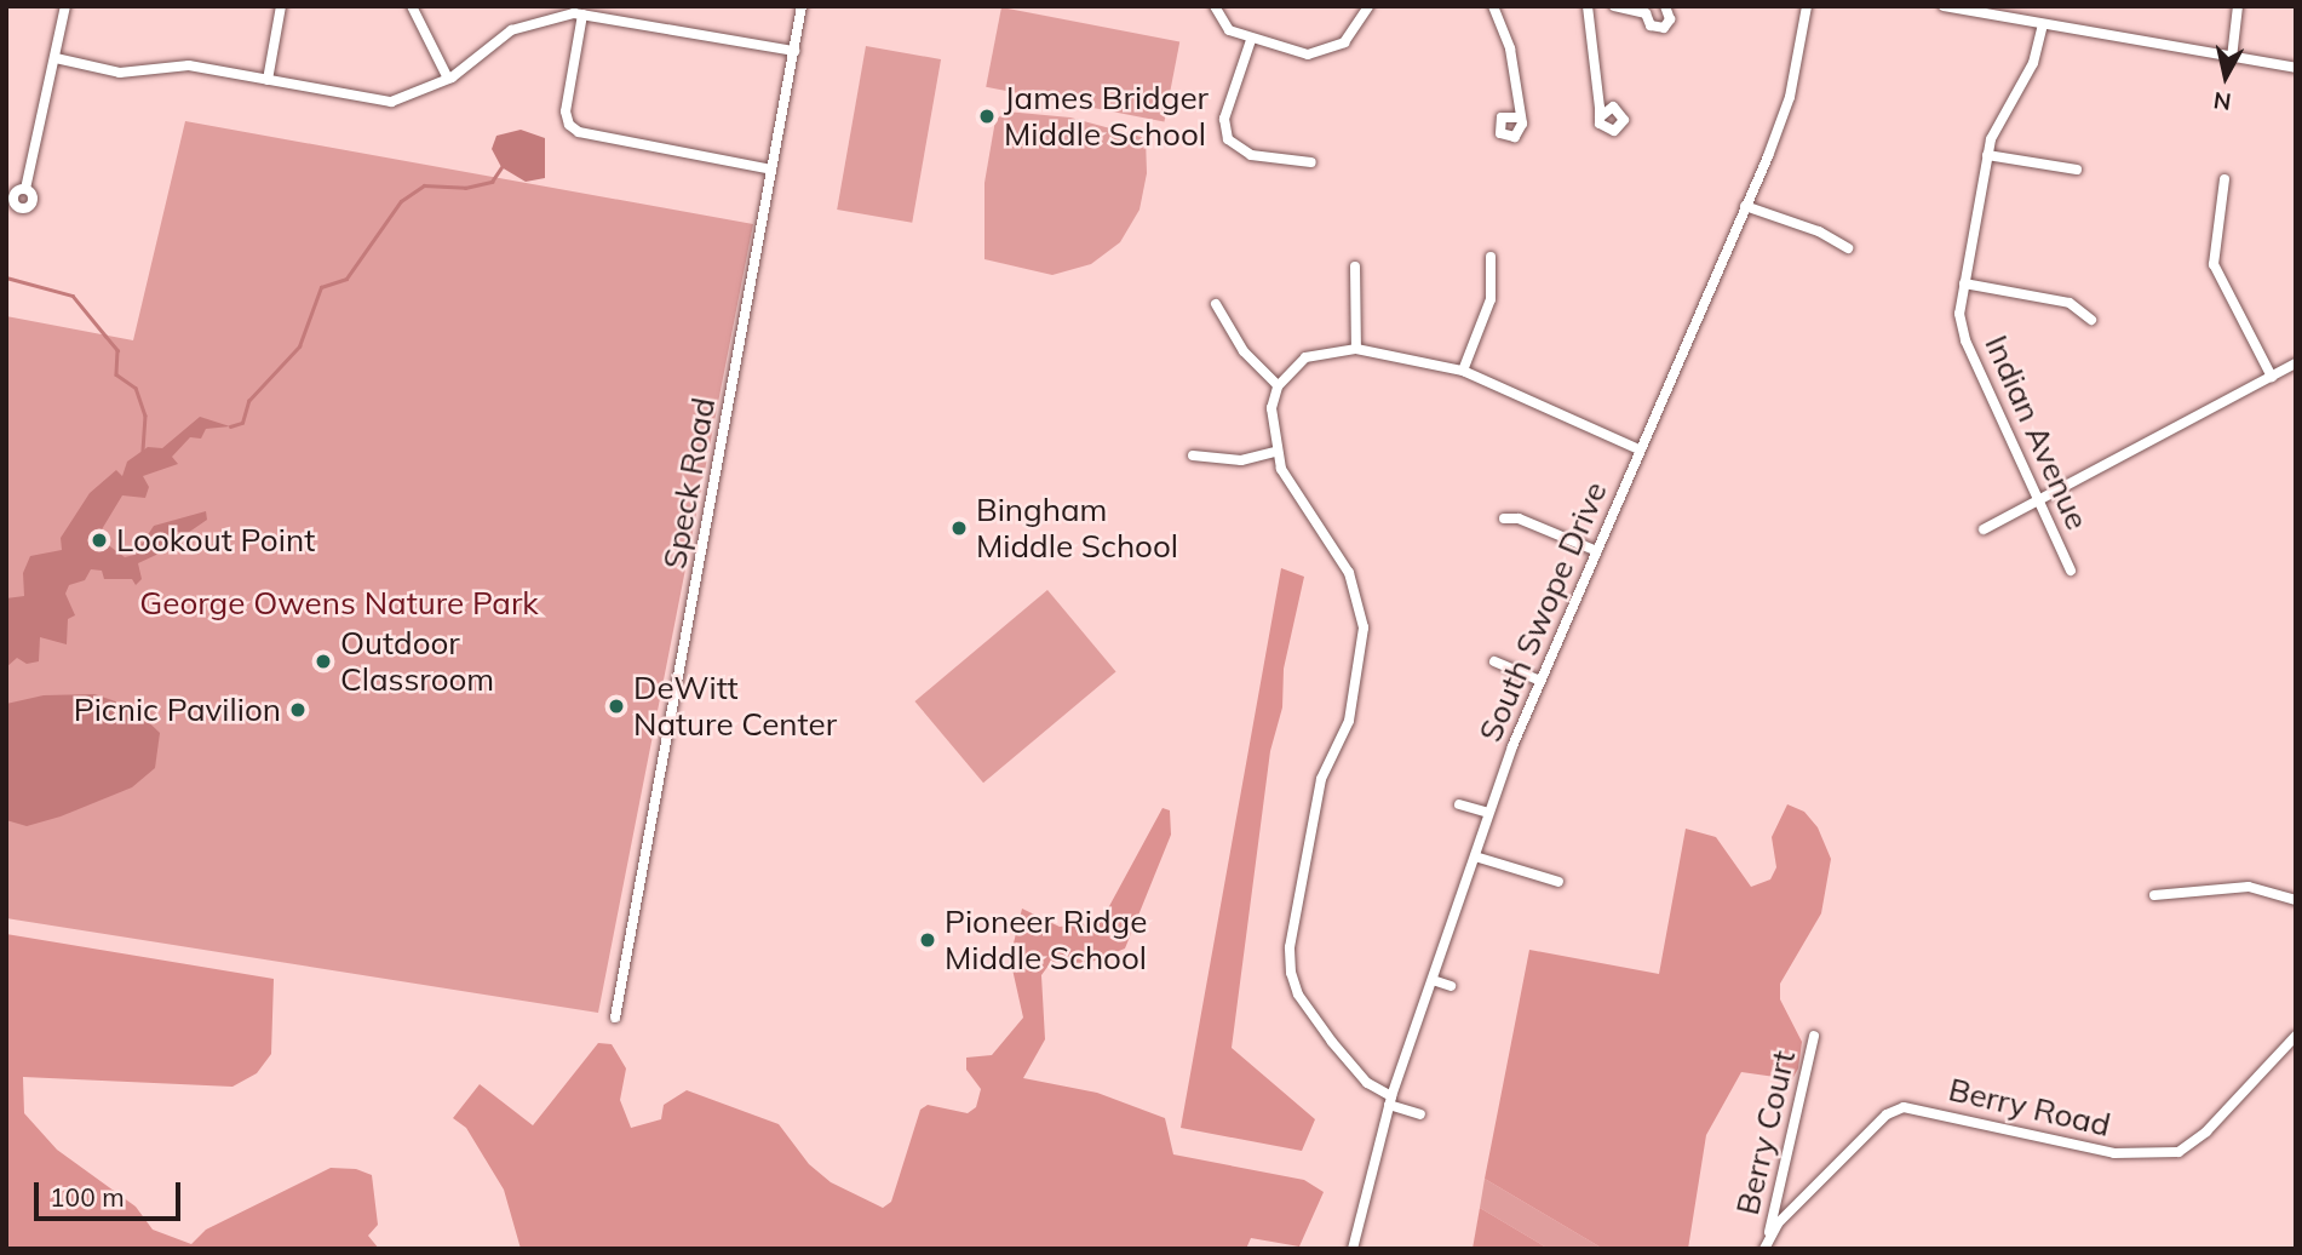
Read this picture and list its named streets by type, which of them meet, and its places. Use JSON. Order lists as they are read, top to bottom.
{
  "streets": {
    "street": [
      "Indian Avenue",
      "Speck Road",
      "South Swope Drive",
      "Berry Road",
      "Berry Court"
    ]
  },
  "crossings": [
    ["Berry Road", "Berry Court"]
  ],
  "parks": ["George Owens Nature Park"],
  "places": [
    "James Bridger Middle School",
    "Bingham Middle School",
    "Lookout Point",
    "Outdoor Classroom",
    "DeWitt Nature Center",
    "Picnic Pavilion",
    "Pioneer Ridge Middle School"
  ],
  "scale_bar": "100 m",
  "north": "bottom"
}
